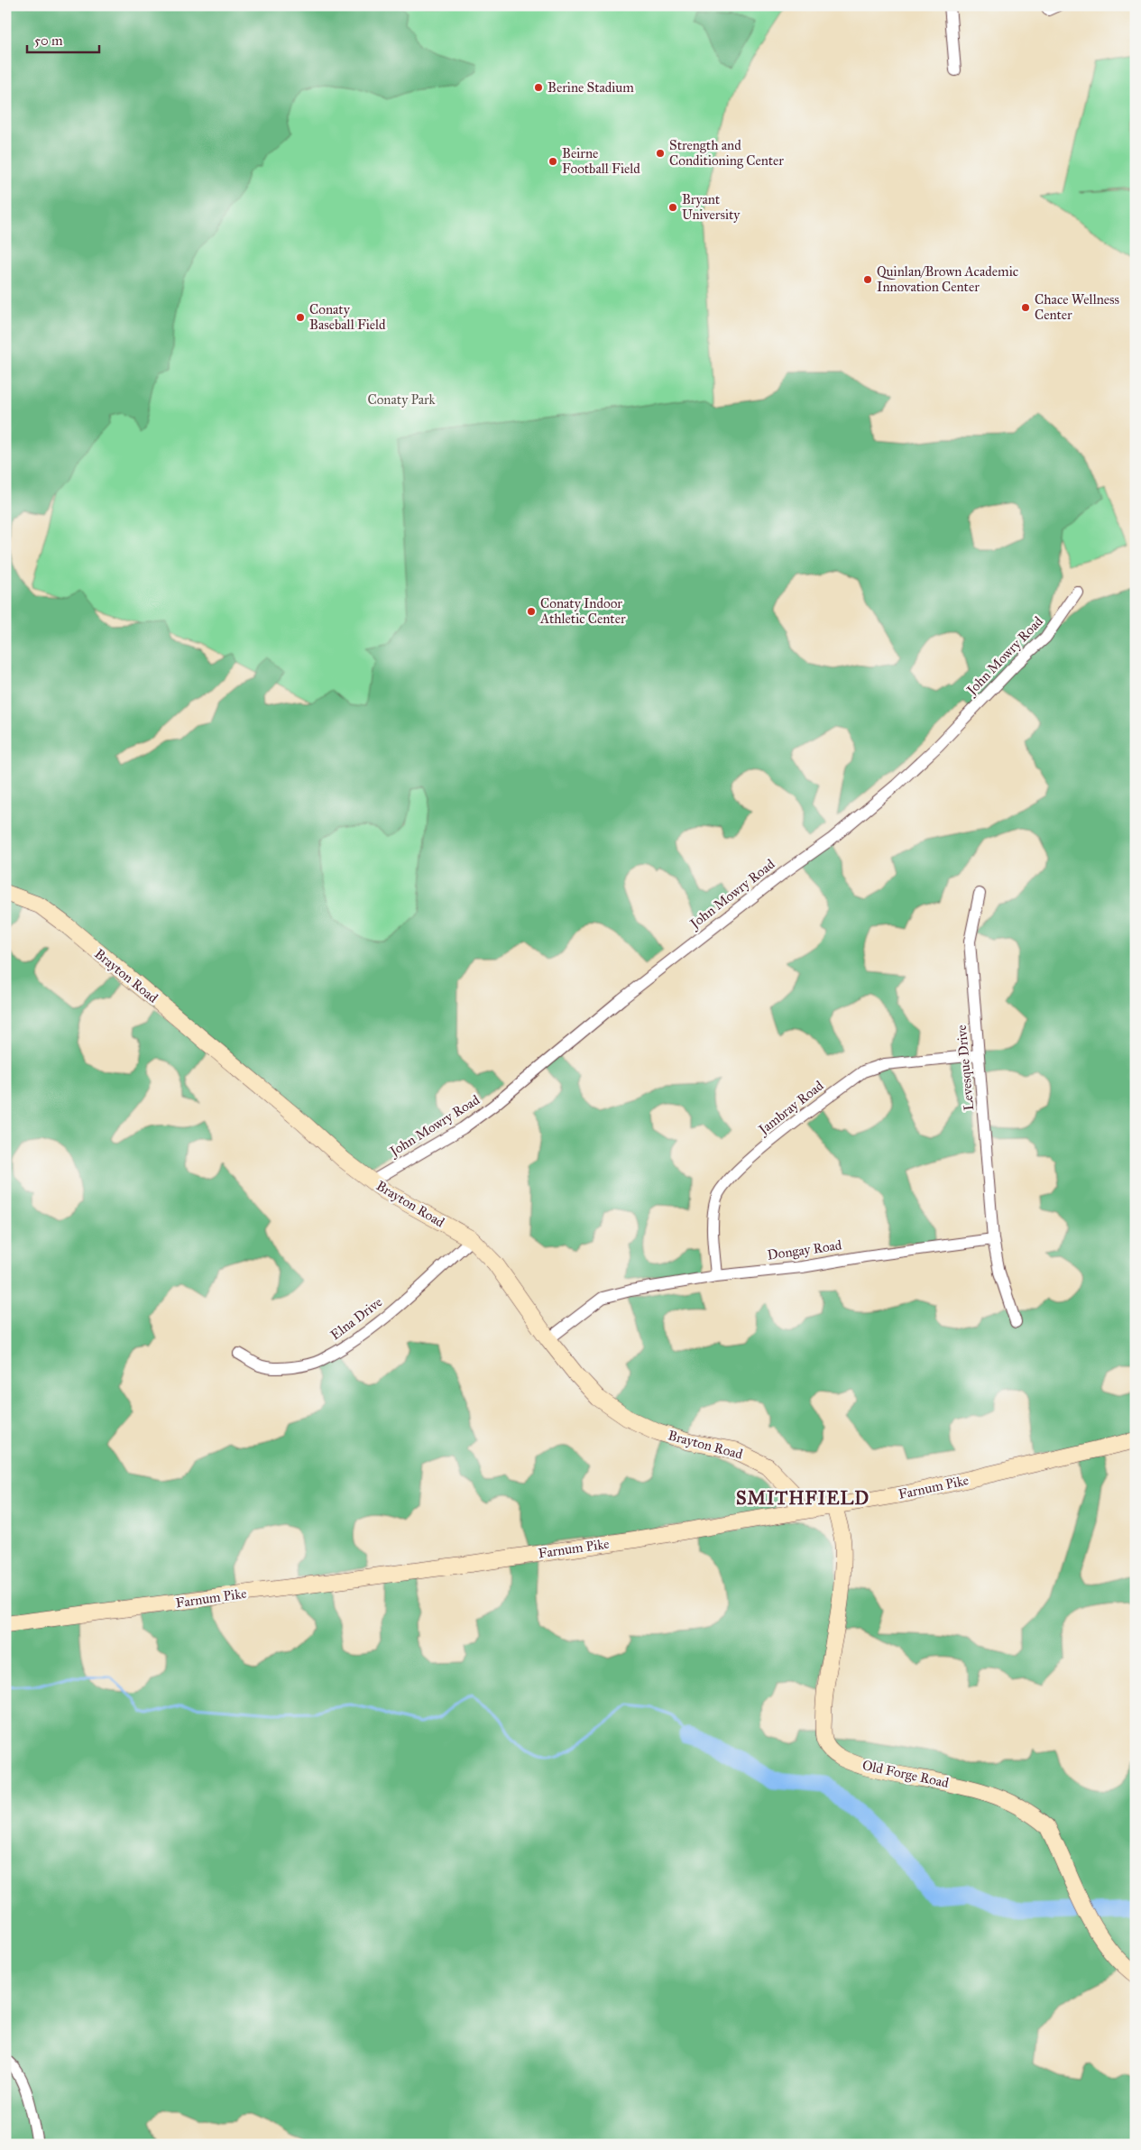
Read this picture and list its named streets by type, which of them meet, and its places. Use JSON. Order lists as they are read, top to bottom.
{
  "streets": {
    "street": [
      "John Mowry Road",
      "Brayton Road",
      "Levesque Drive",
      "Jambray Road",
      "Dongay Road",
      "Elna Drive",
      "Farnum Pike",
      "Old Forge Road"
    ]
  },
  "crossings": [
    ["John Mowry Road", "Brayton Road"],
    ["Brayton Road", "Dongay Road"],
    ["Brayton Road", "Elna Drive"],
    ["Brayton Road", "Farnum Pike"],
    ["Levesque Drive", "Jambray Road"],
    ["Levesque Drive", "Dongay Road"],
    ["Jambray Road", "Dongay Road"],
    ["Farnum Pike", "Old Forge Road"]
  ],
  "districts": ["SMITHFIELD"],
  "parks": ["Conaty Park"],
  "places": [
    "Berine Stadium",
    "Strength and Conditioning Center",
    "Beirne Football Field",
    "Bryant University",
    "Quinlan/Brown Academic Innovation Center",
    "Chace Wellness Center",
    "Conaty Baseball Field",
    "Conaty Indoor Athletic Center"
  ],
  "scale_bar": "50 m"
}
